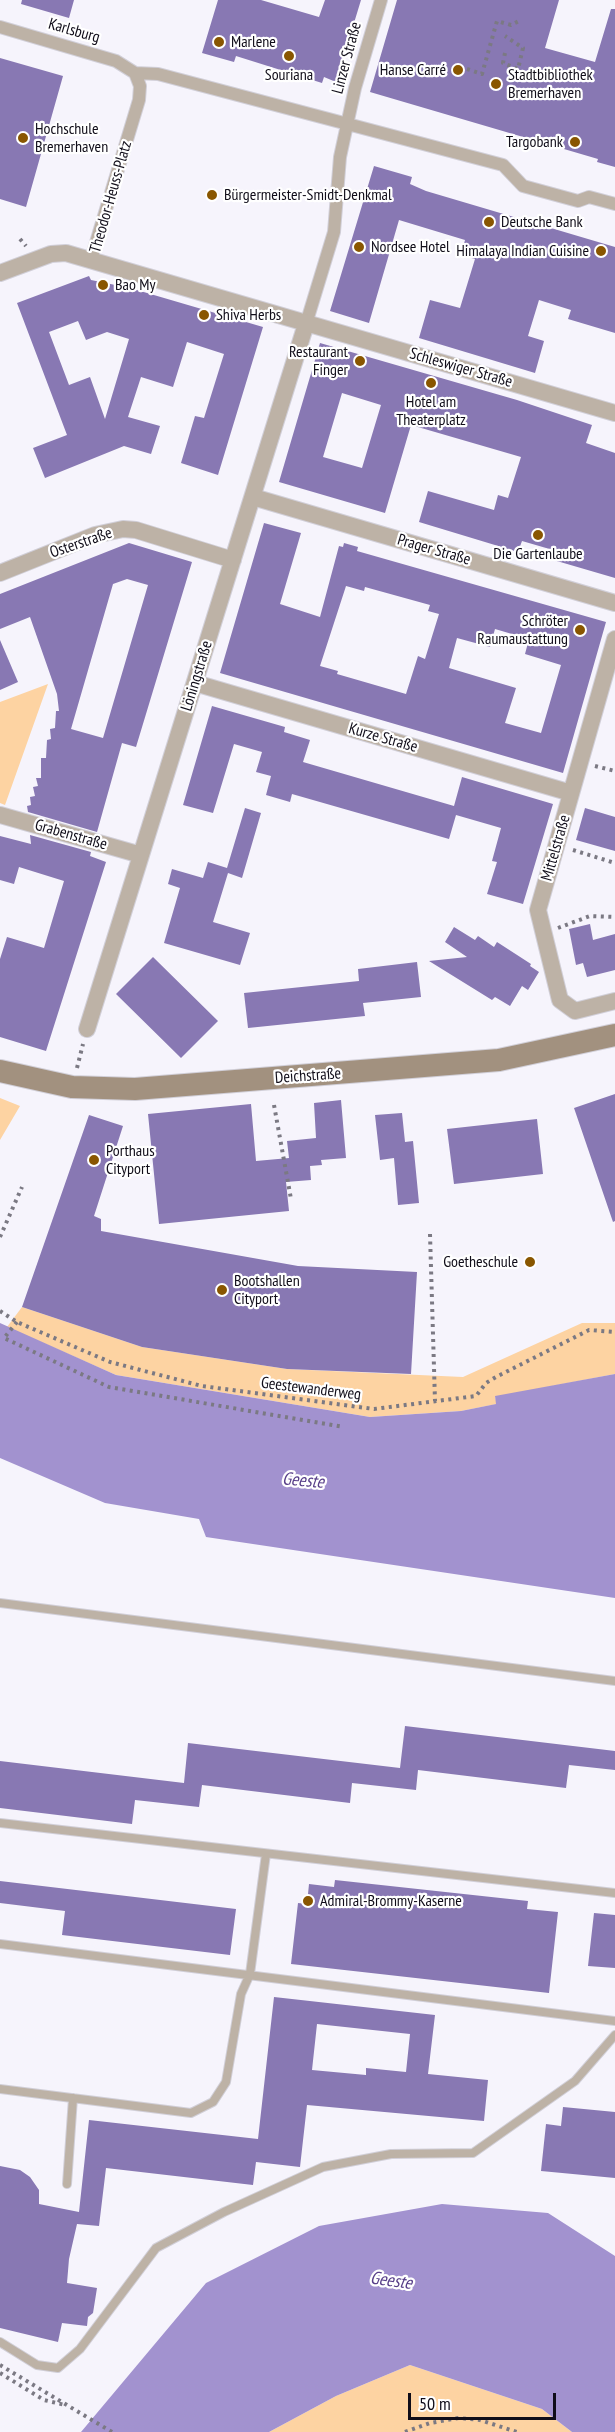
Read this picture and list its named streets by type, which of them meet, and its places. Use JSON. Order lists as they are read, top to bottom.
{
  "streets": {
    "main road": ["Deichstraße"],
    "street": [
      "Karlsburg",
      "Linzer Straße",
      "Theodor-Heuss-Platz",
      "Schleswiger Straße",
      "Osterstraße",
      "Prager Straße",
      "Löningstraße",
      "Kurze Straße",
      "Grabenstraße",
      "Mittelstraße"
    ],
    "path": ["Geestewanderweg"]
  },
  "crossings": [
    ["Karlsburg", "Theodor-Heuss-Platz"],
    ["Theodor-Heuss-Platz", "Schleswiger Straße"],
    ["Theodor-Heuss-Platz", "Löningstraße"],
    ["Schleswiger Straße", "Löningstraße"],
    ["Osterstraße", "Löningstraße"],
    ["Prager Straße", "Löningstraße"],
    ["Löningstraße", "Kurze Straße"],
    ["Löningstraße", "Grabenstraße"],
    ["Kurze Straße", "Mittelstraße"]
  ],
  "water": ["Geeste"],
  "places": [
    "Marlene",
    "Souriana",
    "Hanse Carré",
    "Stadtbibliothek Bremerhaven",
    "Hochschule Bremerhaven",
    "Targobank",
    "Bürgermeister-Smidt-Denkmal",
    "Deutsche Bank",
    "Nordsee Hotel",
    "Himalaya Indian Cuisine",
    "Bao My",
    "Shiva Herbs",
    "Restaurant Finger",
    "Hotel am Theaterplatz",
    "Die Gartenlaube",
    "Schröter Raumaustattung",
    "Porthaus Cityport",
    "Goetheschule",
    "Bootshallen Cityport",
    "Admiral-Brommy-Kaserne"
  ],
  "scale_bar": "50 m"
}
